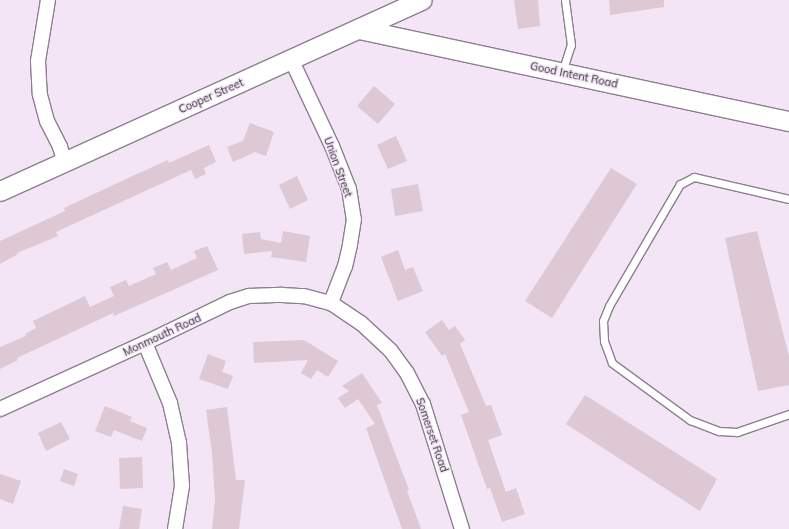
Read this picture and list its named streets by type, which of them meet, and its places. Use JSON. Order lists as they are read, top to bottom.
{
  "streets": {
    "main road": ["Good Intent Road", "Cooper Street"],
    "street": ["Union Street", "Monmouth Road", "Somerset Road"]
  },
  "crossings": [
    ["Good Intent Road", "Cooper Street"],
    ["Cooper Street", "Union Street"],
    ["Union Street", "Monmouth Road"],
    ["Union Street", "Somerset Road"],
    ["Monmouth Road", "Somerset Road"]
  ]
}
